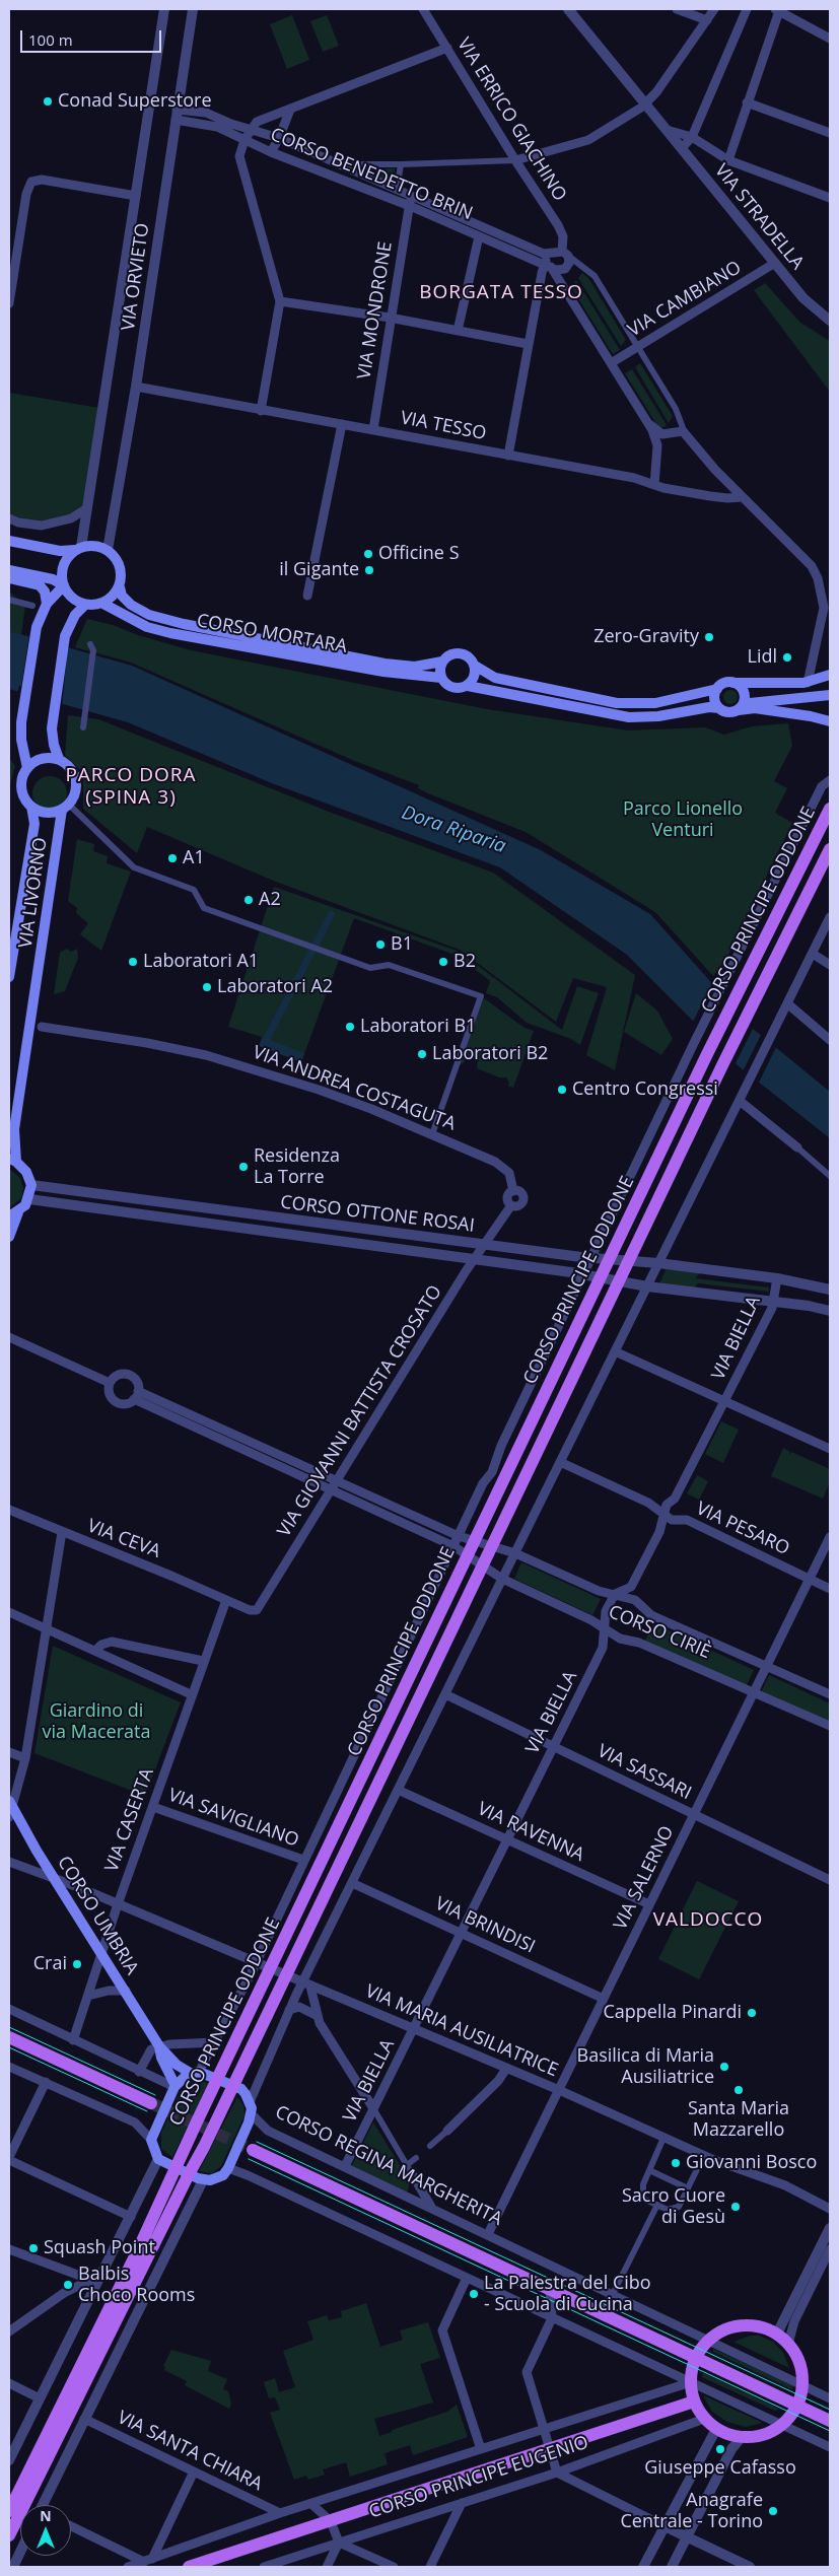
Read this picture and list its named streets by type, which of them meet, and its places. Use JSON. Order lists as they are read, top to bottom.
{
  "streets": {
    "main road": [
      "CORSO MORTARA",
      "VIA LIVORNO",
      "CORSO PRINCIPE ODDONE",
      "CORSO UMBRIA",
      "CORSO REGINA MARGHERITA",
      "CORSO PRINCIPE EUGENIO"
    ],
    "street": [
      "VIA ERRICO GIACHINO",
      "CORSO BENEDETTO BRIN",
      "VIA STRADELLA",
      "VIA ORVIETO",
      "VIA CAMBIANO",
      "VIA MONDRONE",
      "VIA TESSO",
      "VIA ANDREA COSTAGUTA",
      "CORSO OTTONE ROSAI",
      "VIA BIELLA",
      "VIA GIOVANNI BATTISTA CROSATO",
      "VIA PESARO",
      "VIA CEVA",
      "CORSO CIRIÈ",
      "VIA SASSARI",
      "VIA SAVIGLIANO",
      "VIA CASERTA",
      "VIA RAVENNA",
      "VIA SALERNO",
      "VIA BRINDISI",
      "VIA MARIA AUSILIATRICE",
      "VIA SANTA CHIARA"
    ]
  },
  "crossings": [
    ["VIA ERRICO GIACHINO", "CORSO BENEDETTO BRIN"],
    ["CORSO BENEDETTO BRIN", "VIA ORVIETO"],
    ["CORSO BENEDETTO BRIN", "VIA MONDRONE"],
    ["VIA STRADELLA", "VIA CAMBIANO"],
    ["VIA ORVIETO", "VIA TESSO"],
    ["VIA ORVIETO", "CORSO MORTARA"],
    ["VIA MONDRONE", "VIA TESSO"],
    ["CORSO PRINCIPE ODDONE", "CORSO OTTONE ROSAI"],
    ["CORSO PRINCIPE ODDONE", "CORSO CIRIÈ"],
    ["CORSO PRINCIPE ODDONE", "VIA SAVIGLIANO"],
    ["CORSO PRINCIPE ODDONE", "CORSO UMBRIA"],
    ["CORSO PRINCIPE ODDONE", "VIA MARIA AUSILIATRICE"],
    ["VIA ANDREA COSTAGUTA", "VIA GIOVANNI BATTISTA CROSATO"],
    ["CORSO OTTONE ROSAI", "VIA BIELLA"],
    ["CORSO OTTONE ROSAI", "VIA GIOVANNI BATTISTA CROSATO"],
    ["VIA BIELLA", "VIA PESARO"],
    ["VIA BIELLA", "CORSO CIRIÈ"],
    ["VIA BIELLA", "VIA SASSARI"],
    ["VIA BIELLA", "VIA RAVENNA"],
    ["VIA BIELLA", "VIA BRINDISI"],
    ["VIA BIELLA", "VIA MARIA AUSILIATRICE"],
    ["VIA BIELLA", "CORSO REGINA MARGHERITA"],
    ["VIA GIOVANNI BATTISTA CROSATO", "VIA CEVA"],
    ["VIA GIOVANNI BATTISTA CROSATO", "CORSO CIRIÈ"],
    ["VIA GIOVANNI BATTISTA CROSATO", "VIA CASERTA"],
    ["VIA PESARO", "VIA SALERNO"],
    ["VIA CEVA", "VIA CASERTA"],
    ["CORSO CIRIÈ", "VIA SALERNO"],
    ["VIA SASSARI", "VIA SALERNO"],
    ["VIA SAVIGLIANO", "VIA CASERTA"],
    ["VIA CASERTA", "CORSO UMBRIA"],
    ["VIA CASERTA", "VIA MARIA AUSILIATRICE"],
    ["VIA RAVENNA", "VIA SALERNO"],
    ["VIA SALERNO", "VIA BRINDISI"],
    ["VIA SALERNO", "VIA MARIA AUSILIATRICE"],
    ["VIA SALERNO", "CORSO REGINA MARGHERITA"],
    ["CORSO UMBRIA", "VIA MARIA AUSILIATRICE"],
    ["VIA SANTA CHIARA", "CORSO PRINCIPE EUGENIO"]
  ],
  "districts": ["BORGATA TESSO", "PARCO DORA (SPINA 3)", "VALDOCCO"],
  "water": ["Dora Riparia"],
  "parks": ["Parco Lionello Venturi", "Giardino di via Macerata"],
  "places": [
    "Conad Superstore",
    "Officine S",
    "il Gigante",
    "Zero-Gravity",
    "Lidl",
    "A1",
    "A2",
    "B1",
    "Laboratori A1",
    "B2",
    "Laboratori A2",
    "Laboratori B1",
    "Laboratori B2",
    "Centro Congressi",
    "Residenza La Torre",
    "Crai",
    "Cappella Pinardi",
    "Basilica di Maria Ausiliatrice",
    "Santa Maria Mazzarello",
    "Giovanni Bosco",
    "Sacro Cuore di Gesù",
    "Squash Point",
    "Balbis Choco Rooms",
    "La Palestra del Cibo - Scuola di Cucina",
    "Giuseppe Cafasso",
    "Anagrafe Centrale - Torino"
  ],
  "scale_bar": "100 m",
  "north": "top"
}
